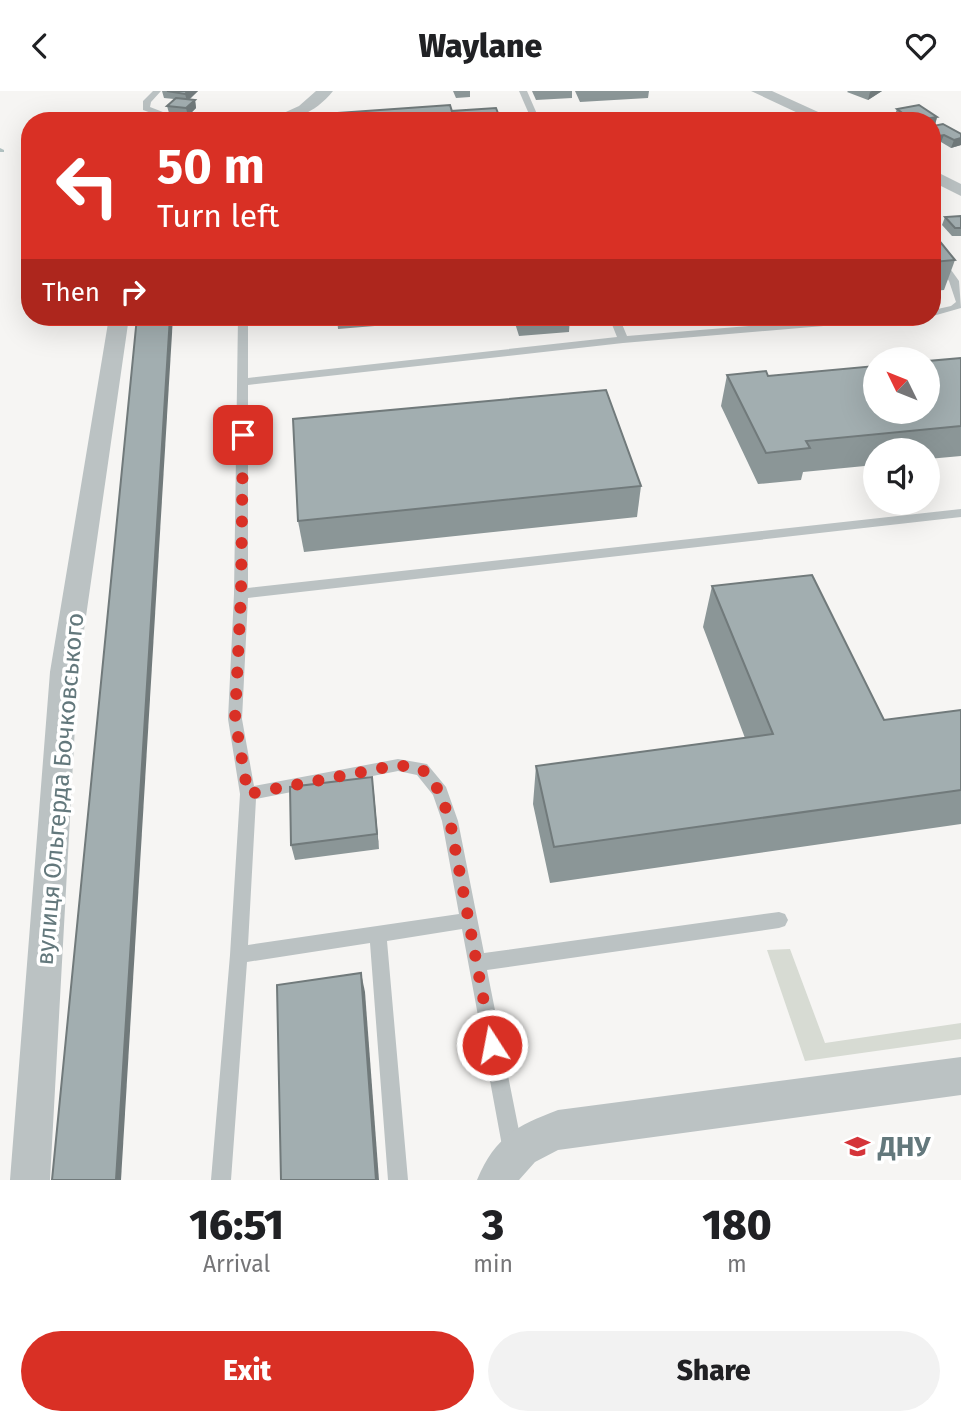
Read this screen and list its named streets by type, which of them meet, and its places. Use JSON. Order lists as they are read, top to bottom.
{
  "streets": {
    "street": ["вулиця Ольгерда Бочковського"]
  },
  "places": {
    "school or university": ["ДНУ"]
  },
  "north": "top left",
  "page": {
    "header": "Waylane",
    "turn": ["50 m", "Turn left"],
    "then": "Then",
    "eta": [
      "16:51",
      "Arrival",
      "3",
      "min",
      "180",
      "m"
    ],
    "buttons": ["Exit", "Share"]
  }
}
